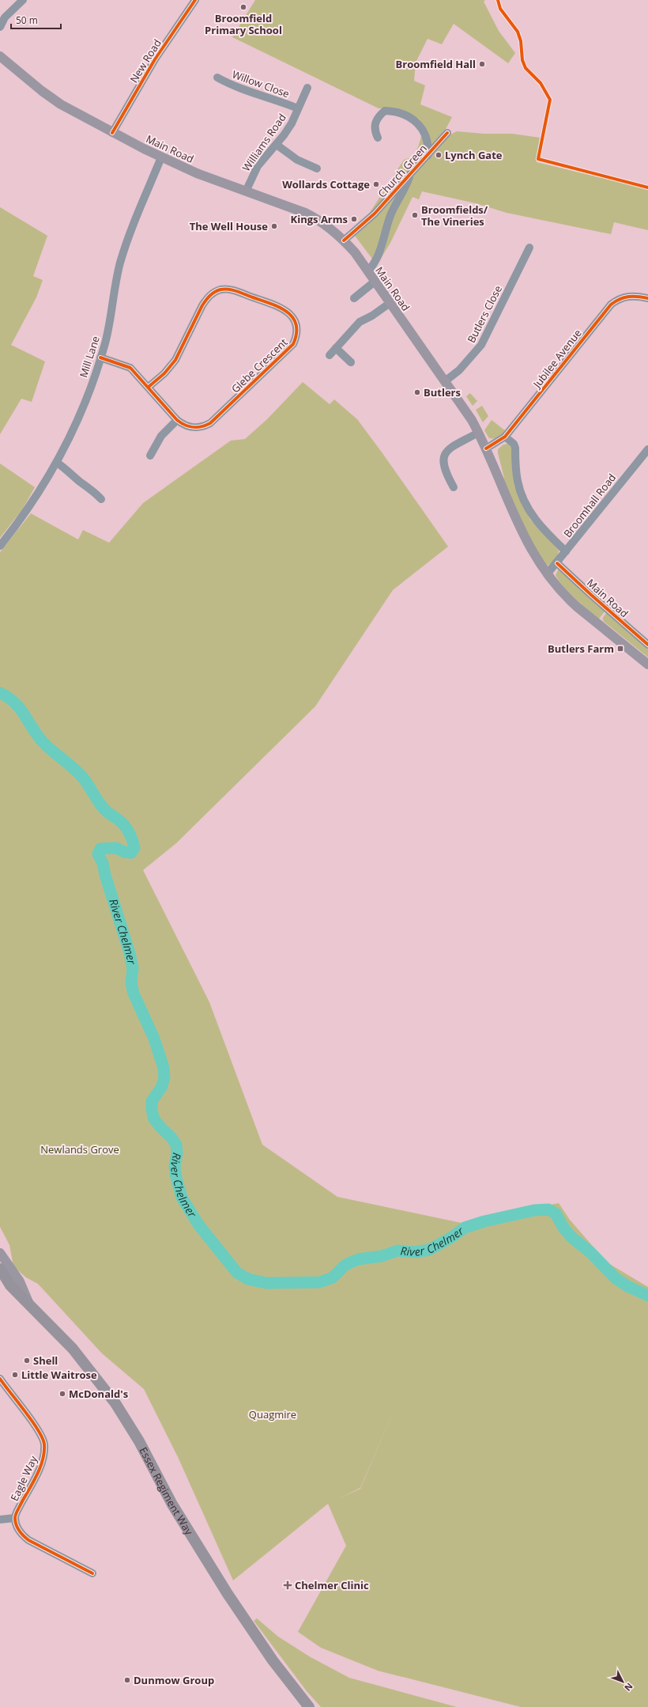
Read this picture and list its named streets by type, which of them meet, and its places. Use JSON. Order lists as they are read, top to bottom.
{
  "streets": {
    "highway": ["Essex Regiment Way"],
    "main road": ["Main Road"],
    "street": [
      "New Road",
      "Willow Close",
      "Williams Road",
      "Church Green",
      "Butlers Close",
      "Mill Lane",
      "Jubilee Avenue",
      "Glebe Crescent",
      "Broomhall Road",
      "Eagle Way"
    ]
  },
  "crossings": [
    ["New Road", "Main Road"],
    ["Willow Close", "Williams Road"],
    ["Williams Road", "Main Road"],
    ["Main Road", "Church Green"],
    ["Main Road", "Butlers Close"],
    ["Main Road", "Mill Lane"],
    ["Main Road", "Jubilee Avenue"],
    ["Main Road", "Broomhall Road"],
    ["Mill Lane", "Glebe Crescent"]
  ],
  "water": ["River Chelmer"],
  "parks": ["Newlands Grove", "Quagmire"],
  "places": {
    "other": [
      "Broomfield Primary School",
      "Broomfield Hall",
      "Lynch Gate",
      "Wollards Cottage",
      "Broomfields/ The Vineries",
      "Kings Arms",
      "The Well House",
      "Butlers",
      "Shell",
      "Little Waitrose",
      "McDonald's",
      "Dunmow Group"
    ],
    "transit": ["Butlers Farm"],
    "health": ["Chelmer Clinic"]
  },
  "scale_bar": "50 m",
  "north": "bottom right"
}
